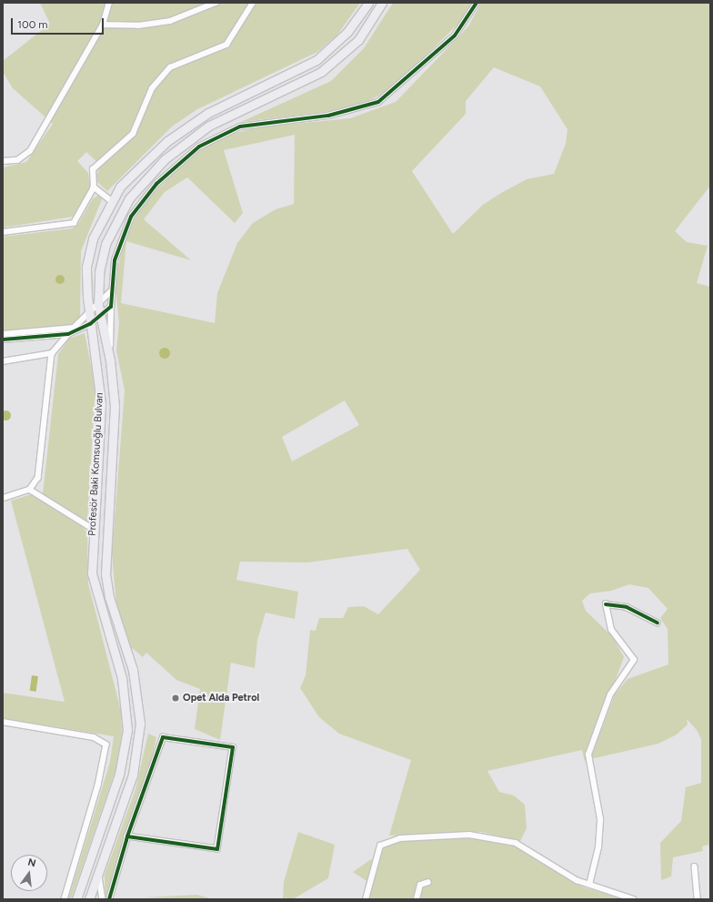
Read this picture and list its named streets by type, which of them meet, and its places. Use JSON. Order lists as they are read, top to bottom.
{
  "streets": {
    "main road": ["Profesör Baki Komsuoğlu Bulvarı"]
  },
  "places": ["Opet Alda Petrol"],
  "scale_bar": "100 m",
  "north": "top"
}
